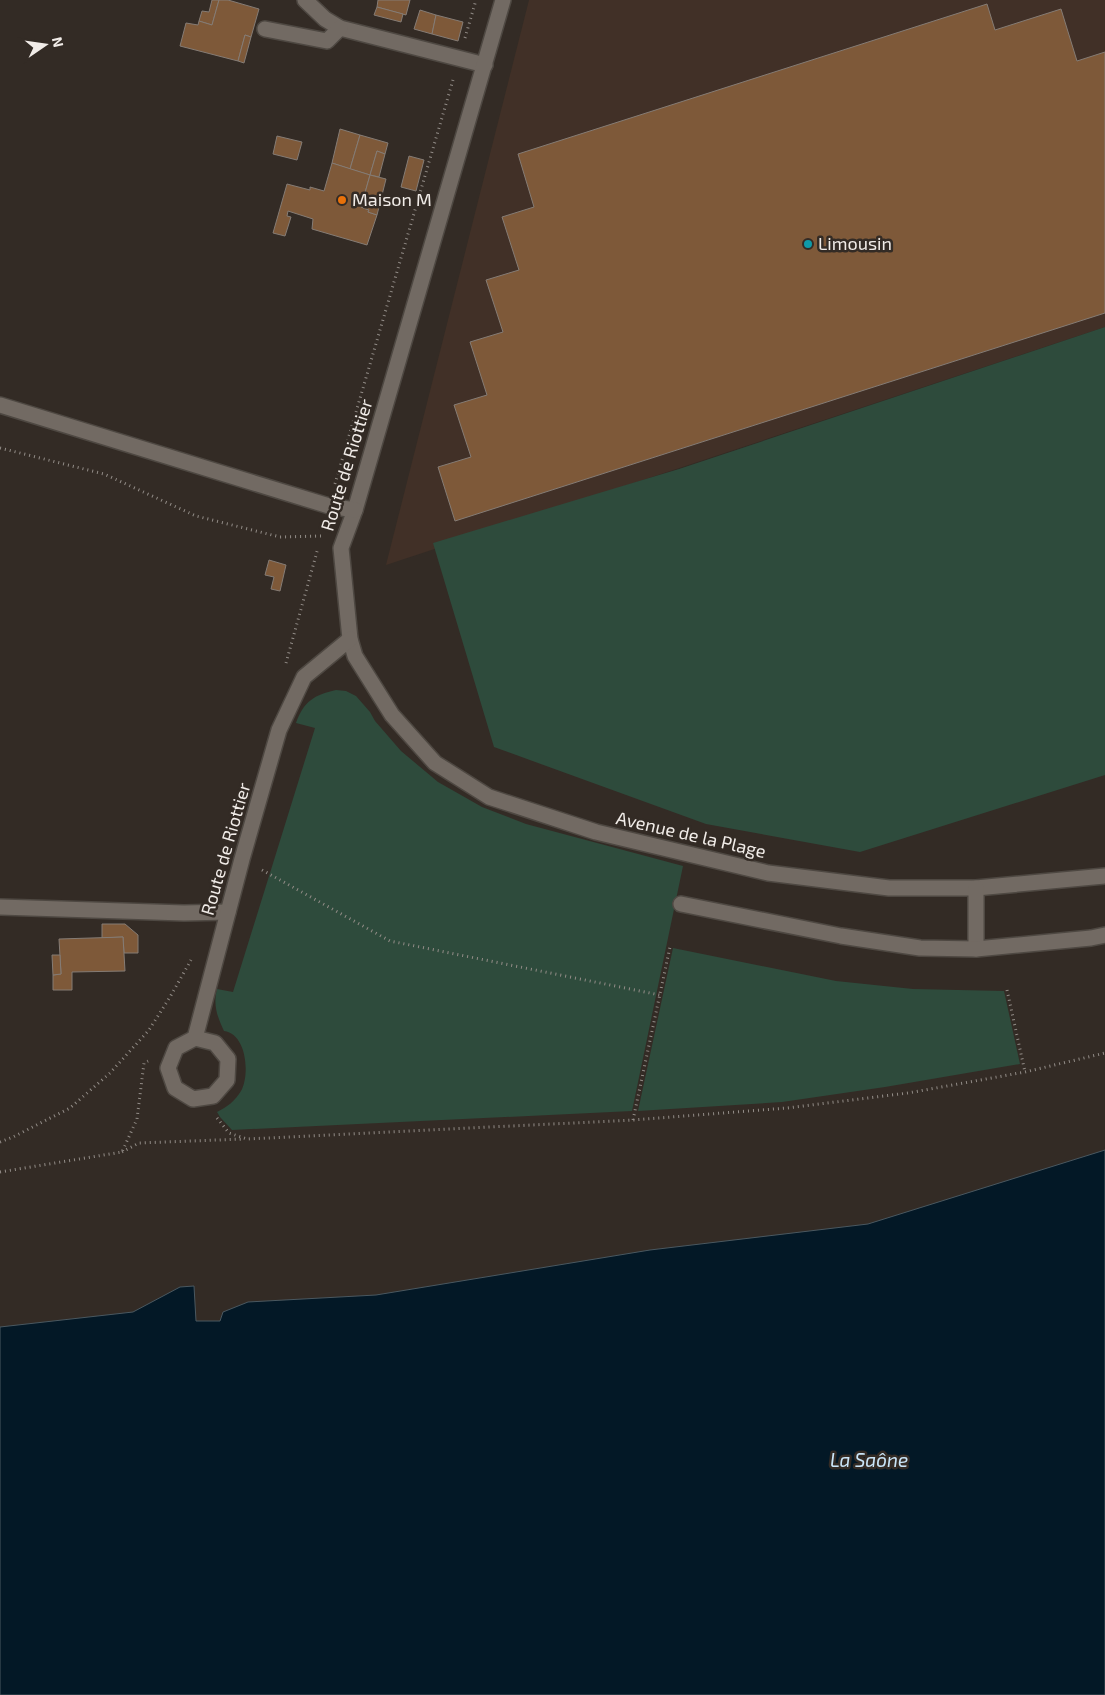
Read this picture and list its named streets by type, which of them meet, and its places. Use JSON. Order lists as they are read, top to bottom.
{
  "streets": {
    "street": ["Route de Riottier", "Avenue de la Plage"]
  },
  "crossings": [
    ["Route de Riottier", "Avenue de la Plage"]
  ],
  "water": ["La Saône"],
  "places": ["Maison M", "Limousin"],
  "north": "right"
}
